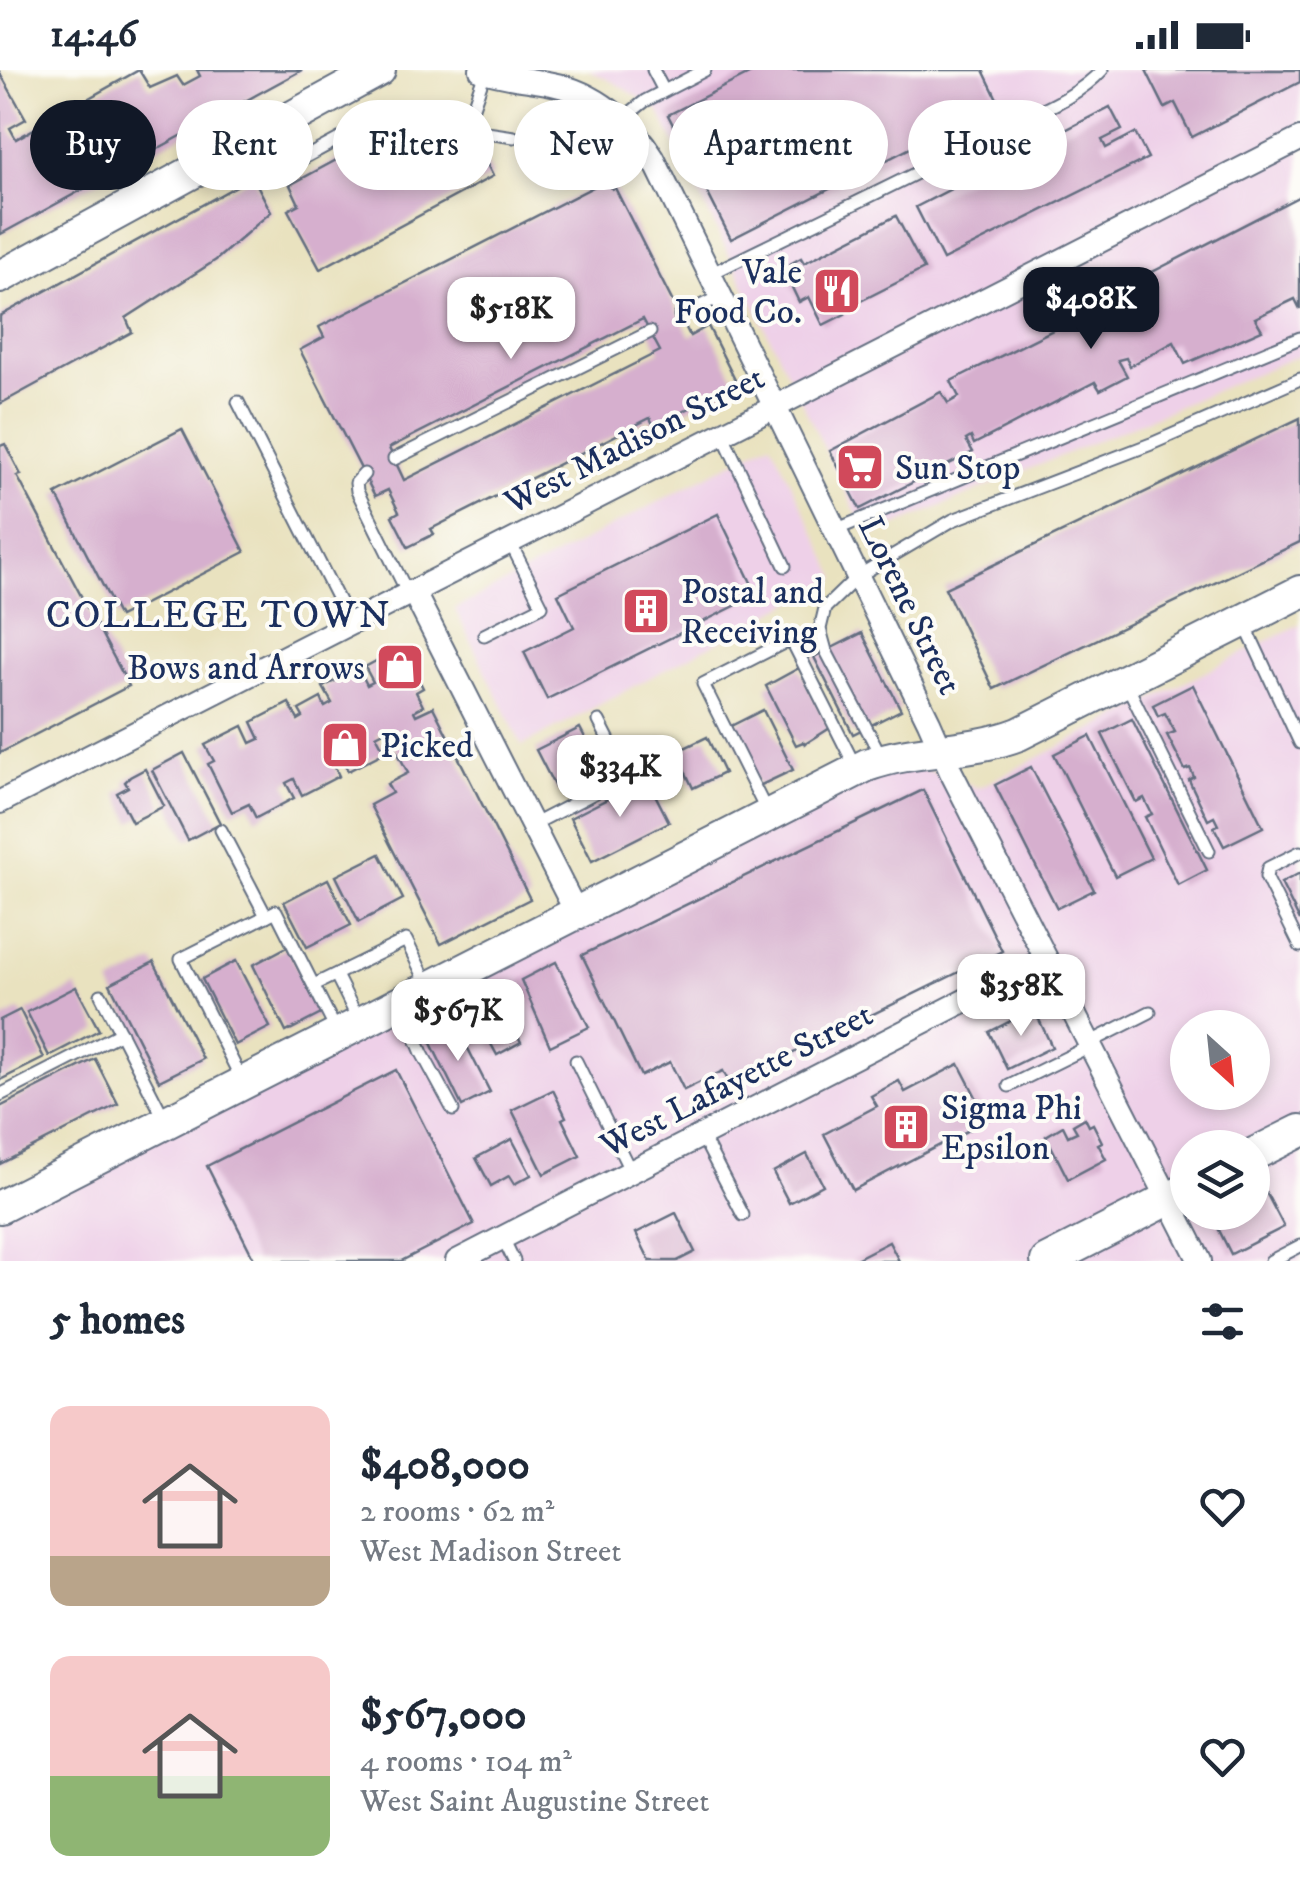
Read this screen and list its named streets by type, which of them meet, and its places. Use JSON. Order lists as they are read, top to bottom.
{
  "streets": {
    "street": ["West Madison Street", "Lorene Street", "West Lafayette Street"]
  },
  "crossings": [
    ["West Madison Street", "Lorene Street"],
    ["Lorene Street", "West Lafayette Street"]
  ],
  "districts": ["COLLEGE TOWN"],
  "places": {
    "restaurant": ["Vale Food Co."],
    "supermarket": ["Sun Stop"],
    "building": ["Postal and Receiving", "Sigma Phi Epsilon"],
    "shop": ["Bows and Arrows", "Picked"]
  },
  "north": "bottom right",
  "page": {
    "status": "14:46",
    "chip": [
      "Buy",
      "Rent",
      "Filters",
      "New",
      "Apartment",
      "House"
    ],
    "price": [
      "$408K",
      "$518K",
      "$334K",
      "$358K",
      "$567K"
    ],
    "heading": "5 homes",
    "list": [
      {
        "name": "$408,000",
        "note": "2 rooms · 62 m² · West Madison Street"
      },
      {
        "name": "$567,000",
        "note": "4 rooms · 104 m² · West Saint Augustine Street"
      }
    ]
  }
}
